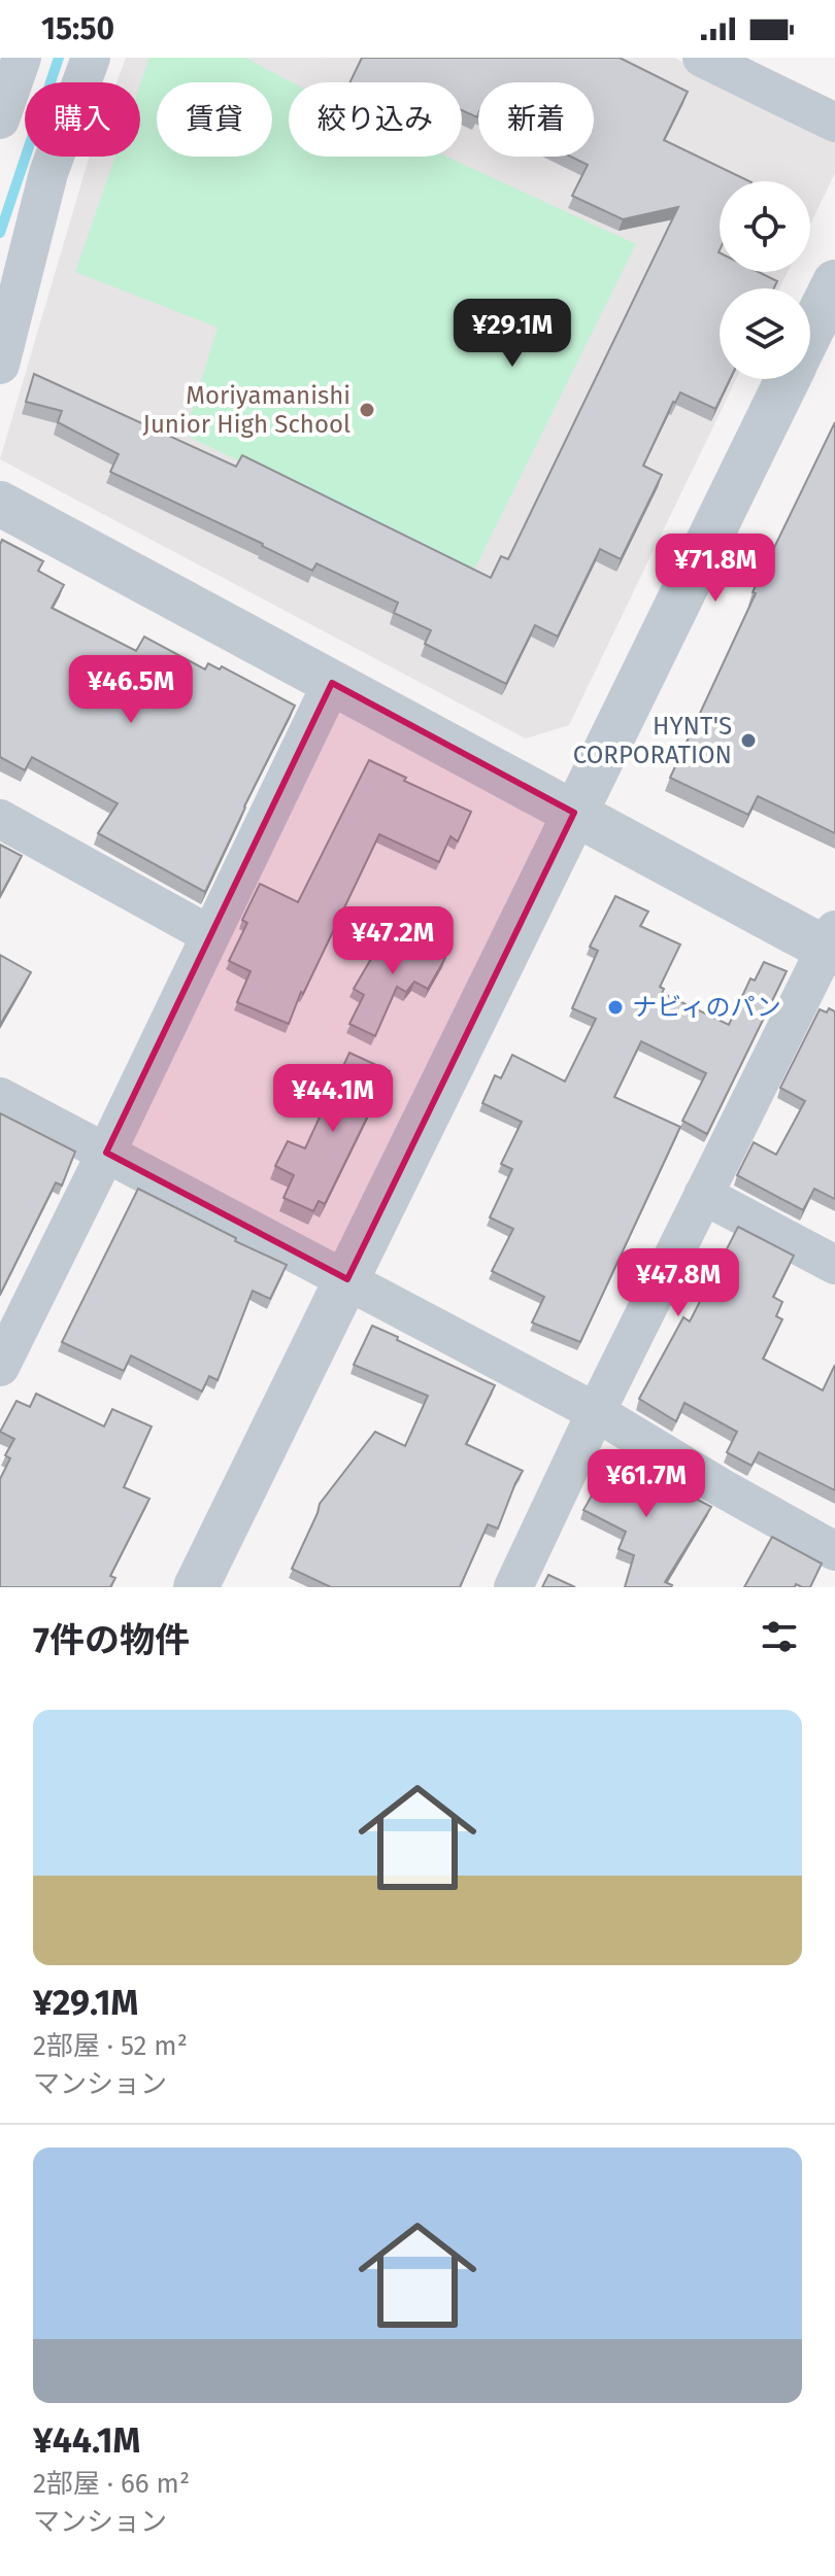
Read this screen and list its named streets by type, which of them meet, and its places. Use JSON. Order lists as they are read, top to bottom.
{
  "places": ["Moriyamanishi Junior High School", "HYNT'S CORPORATION", "ナビィのパン"],
  "page": {
    "status": "15:50",
    "chip": [
      "購入",
      "賃貸",
      "絞り込み",
      "新着"
    ],
    "price": [
      "¥29.1M",
      "¥71.8M",
      "¥46.5M",
      "¥47.2M",
      "¥44.1M",
      "¥47.8M",
      "¥61.7M"
    ],
    "heading": "7件の物件",
    "list": [
      {
        "name": "¥29.1M",
        "note": "2部屋 · 52 m² · マンション"
      },
      {
        "name": "¥44.1M",
        "note": "2部屋 · 66 m² · マンション"
      }
    ]
  }
}
